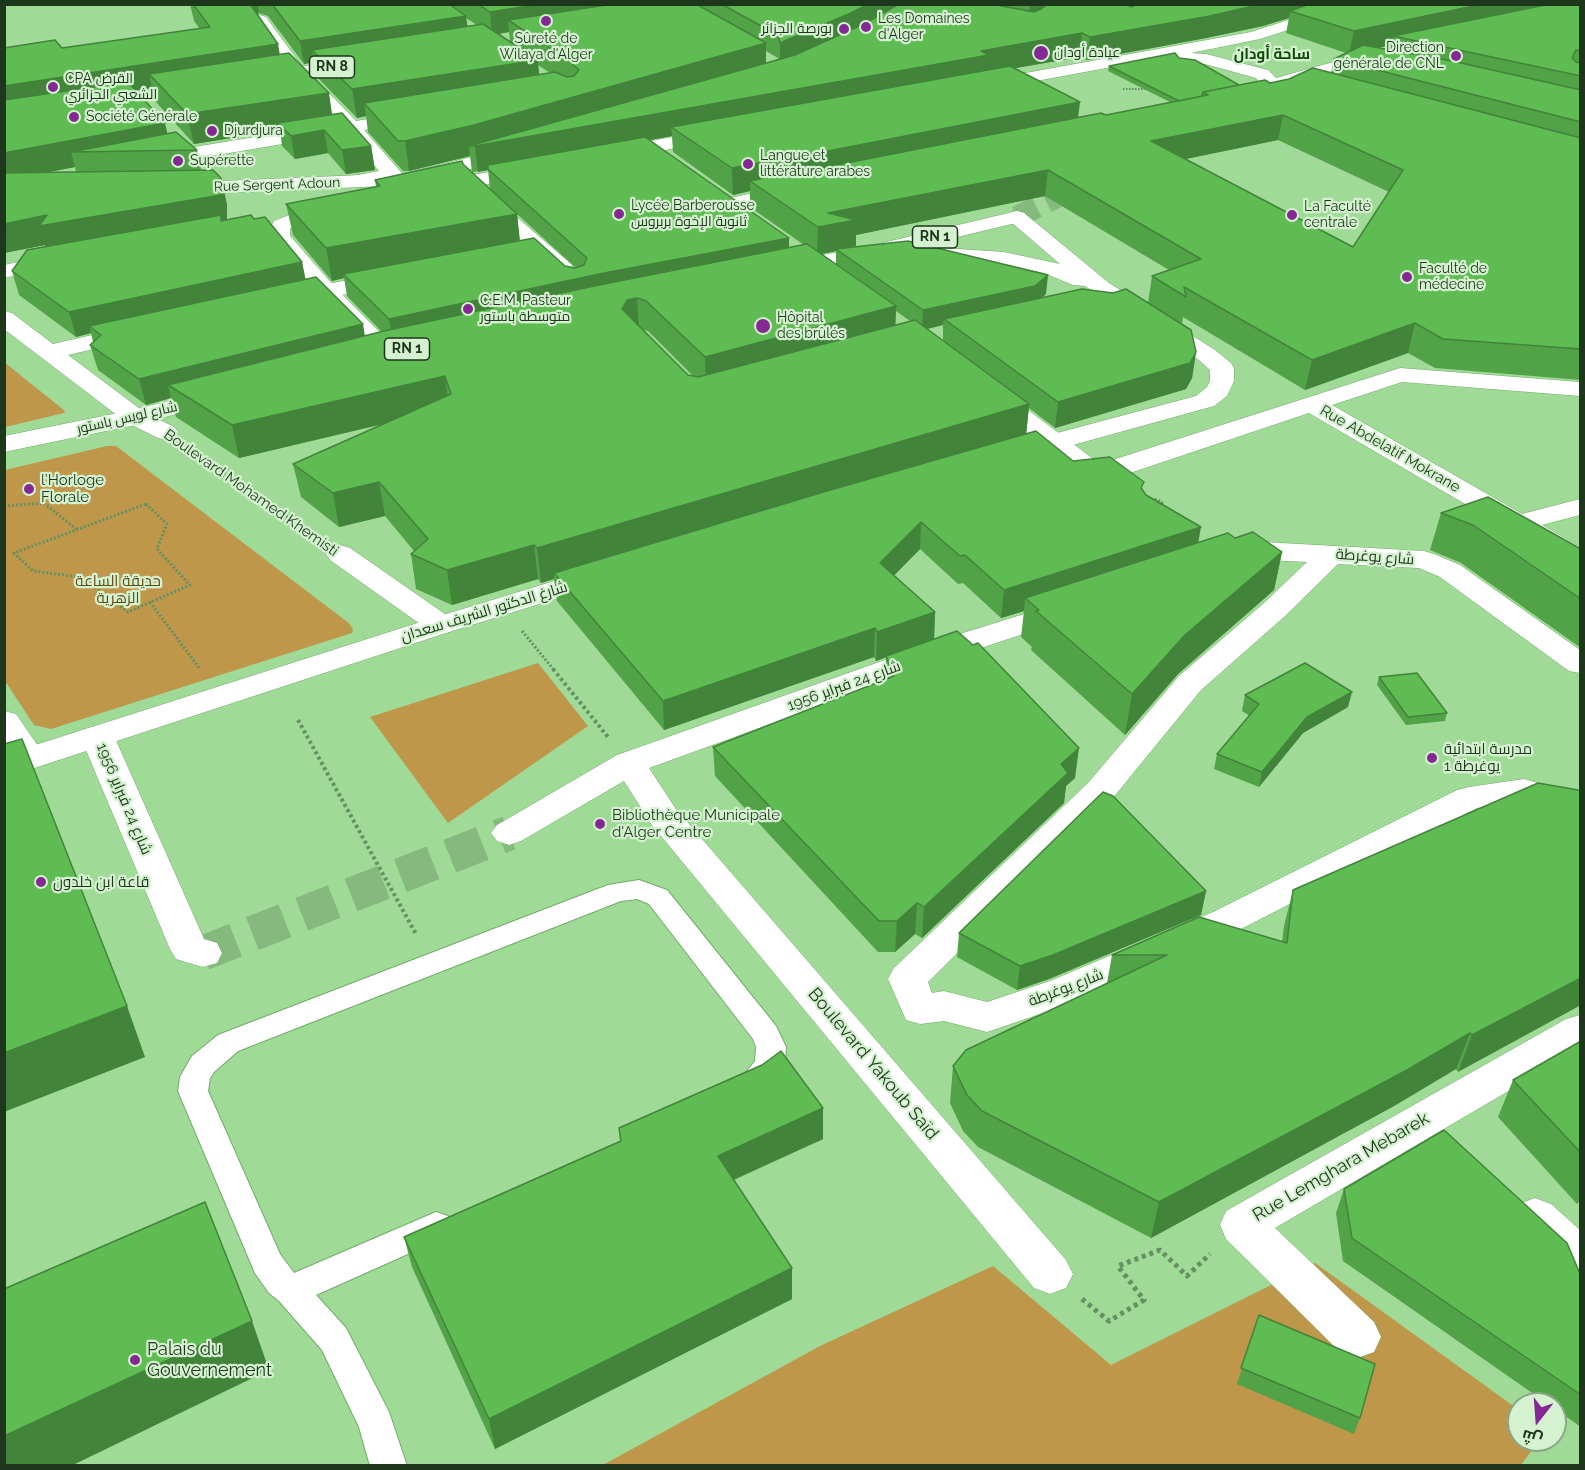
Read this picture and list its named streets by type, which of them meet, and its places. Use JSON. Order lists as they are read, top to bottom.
{
  "streets": {
    "street": [
      "RN 8",
      "Rue Sergent Adoun",
      "RN 1",
      "شارع لويس باستور",
      "Rue Abdelatif Mokrane",
      "Boulevard Mohamed Khemisti",
      "شارع يوغرطة",
      "شارغ الدكتور الشريف سعدان",
      "شارع 24 فبراير 1956",
      "Boulevard Yakoub Saïd",
      "Rue Lemghara Mebarek"
    ]
  },
  "crossings": [
    ["RN 1", "Rue Abdelatif Mokrane"],
    ["شارع لويس باستور", "Boulevard Mohamed Khemisti"],
    ["Boulevard Mohamed Khemisti", "شارغ الدكتور الشريف سعدان"],
    ["شارغ الدكتور الشريف سعدان", "شارع 24 فبراير 1956"],
    ["شارع 24 فبراير 1956", "Boulevard Yakoub Saïd"]
  ],
  "districts": ["ساحة أودان"],
  "parks": ["حديقة الساعة الزهرية"],
  "places": [
    "Sûreté de Wilaya d'Alger",
    "Les Domaines d'Alger",
    "بورصة الجزائر",
    "عيادة أودان",
    "Direction générale de CNL",
    "CPA القرض الشعبي الجزائري",
    "Société Générale",
    "Djurdjura",
    "Supérette",
    "Langue et littérature arabes",
    "Lycée Barberousse ثانوية الإخوة بربروس",
    "La Faculté centrale",
    "Faculté de médecine",
    "C.E.M. Pasteur متوسطة باستور",
    "Hôpital des brûlés",
    "l'Horloge Florale",
    "مدرسة ابتدائية يوغرطة 1",
    "Bibliothèque Municipale d'Alger Centre",
    "قاعة ابن خلدون",
    "Palais du Gouvernement"
  ],
  "north": "bottom"
}
